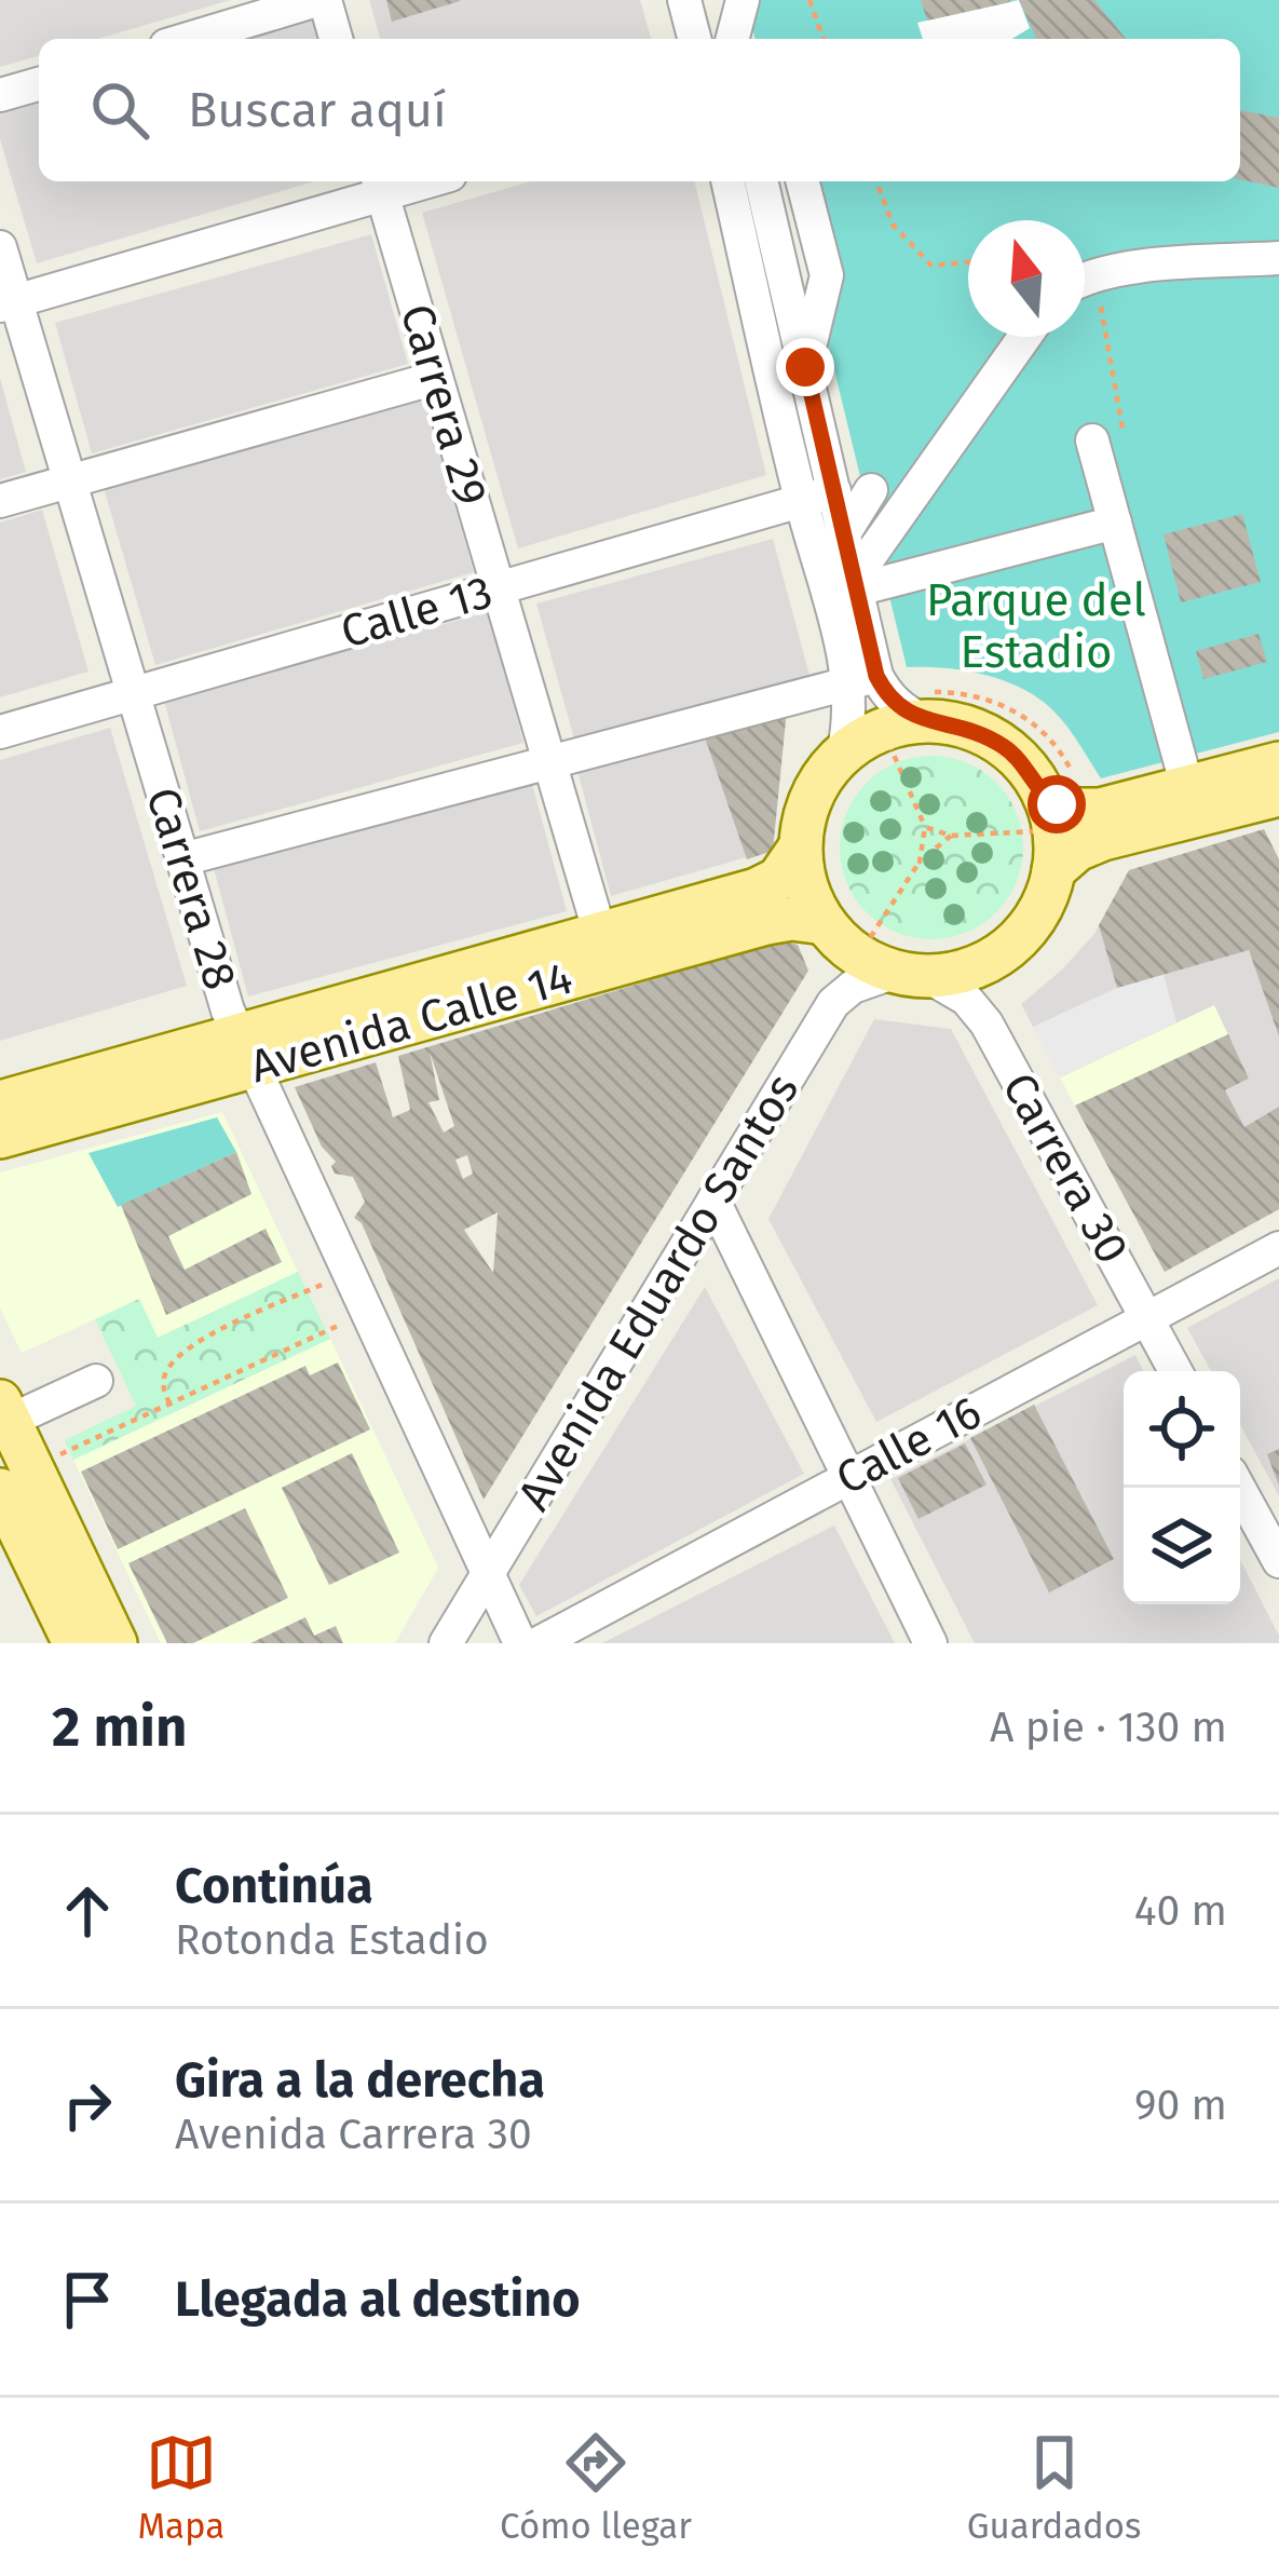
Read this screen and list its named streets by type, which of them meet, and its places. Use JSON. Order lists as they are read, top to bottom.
{
  "streets": {
    "main road": ["Avenida Calle 14"],
    "street": [
      "Carrera 29",
      "Calle 13",
      "Carrera 28",
      "Carrera 30",
      "Avenida Eduardo Santos",
      "Calle 16"
    ]
  },
  "crossings": [
    ["Carrera 29", "Calle 13"],
    ["Carrera 29", "Avenida Calle 14"],
    ["Calle 13", "Carrera 28"],
    ["Carrera 28", "Avenida Calle 14"],
    ["Carrera 28", "Avenida Eduardo Santos"],
    ["Carrera 30", "Avenida Eduardo Santos"],
    ["Carrera 30", "Calle 16"]
  ],
  "parks": ["Parque del Estadio"],
  "north": "top",
  "page": {
    "search": "Buscar aquí",
    "heading": ["2 min", "A pie · 130 m"],
    "list": [
      ["Continúa", "Rotonda Estadio", "40 m"],
      ["Gira a la derecha", "Avenida Carrera 30", "90 m"],
      "Llegada al destino"
    ],
    "nav": ["Mapa", "Cómo llegar", "Guardados"]
  }
}
